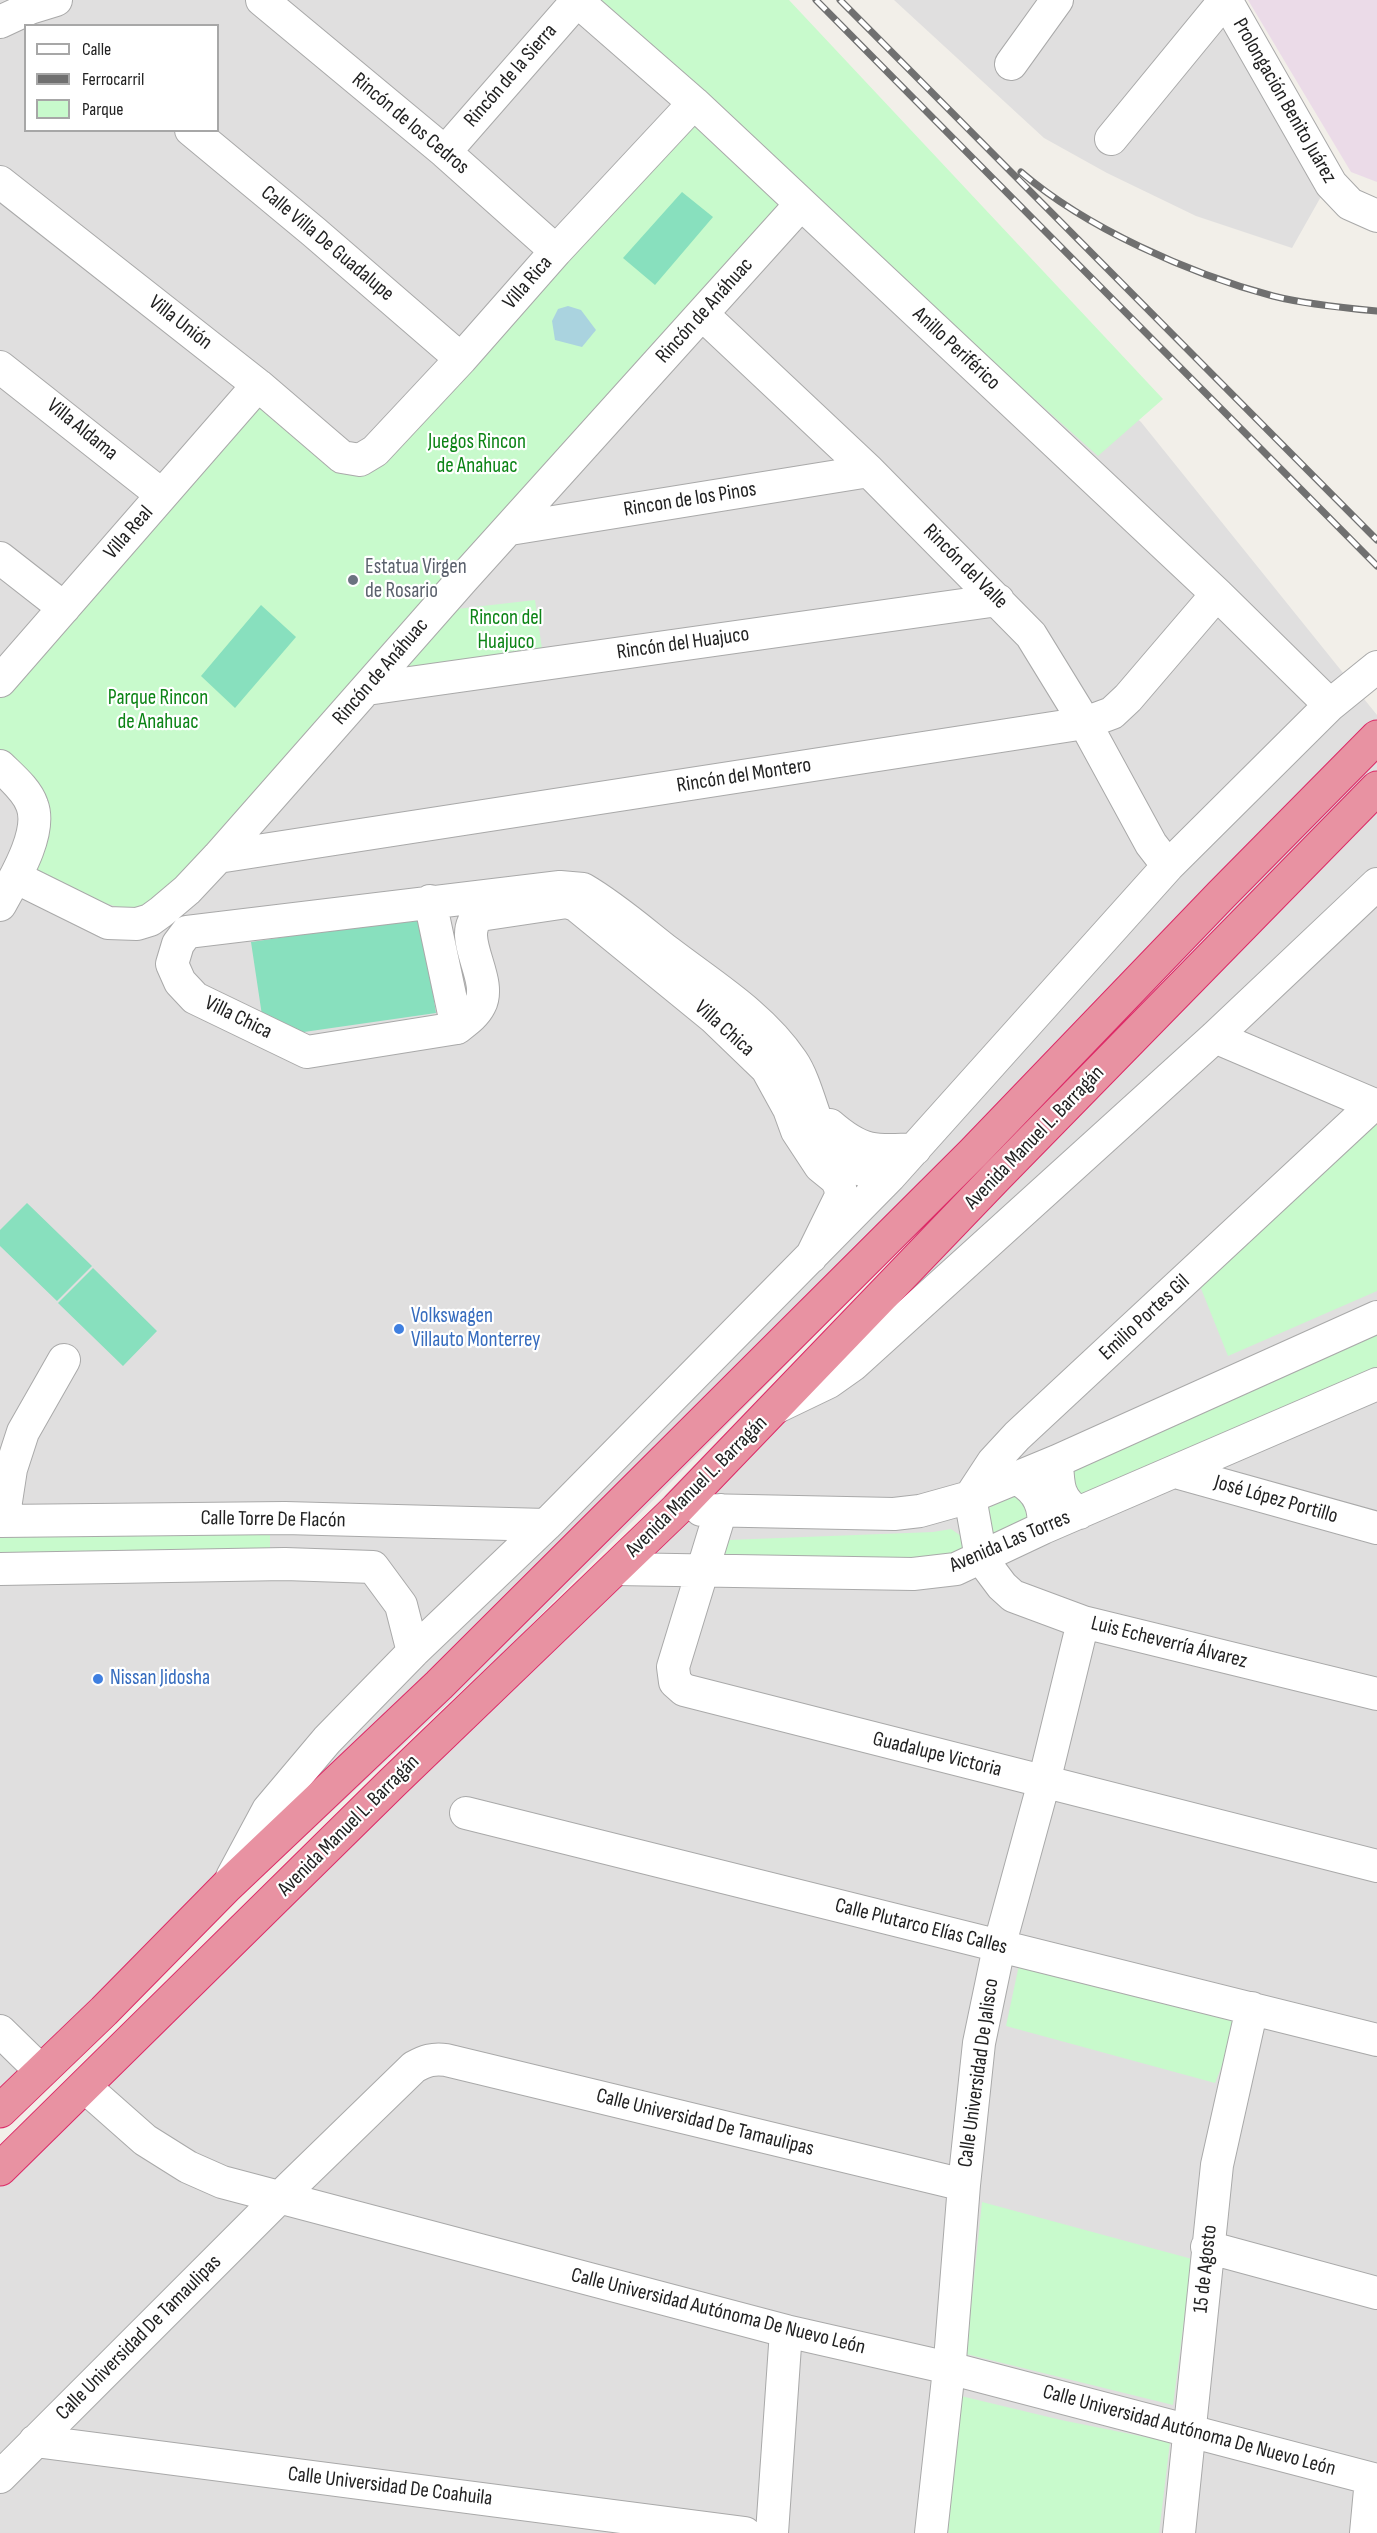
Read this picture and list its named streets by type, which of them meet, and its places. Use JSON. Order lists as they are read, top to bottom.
{
  "streets": {
    "highway": ["Avenida Manuel L. Barragán"],
    "street": [
      "Rincón de la Sierra",
      "Prolongación Benito Juárez",
      "Rincón de los Cedros",
      "Calle Villa De Guadalupe",
      "Villa Rica",
      "Rincón de Anáhuac",
      "Villa Unión",
      "Anillo Periférico",
      "Villa Aldama",
      "Rincon de los Pinos",
      "Villa Real",
      "Rincón del Valle",
      "Rincón del Huajuco",
      "Rincón del Montero",
      "Villa Chica",
      "Emilio Portes Gil",
      "José López Portillo",
      "Calle Torre De Flacón",
      "Avenida Las Torres",
      "Luis Echeverría Álvarez",
      "Guadalupe Victoria",
      "Calle Plutarco Elías Calles",
      "Calle Universidad De Jalisco",
      "Calle Universidad De Tamaulipas",
      "15 de Agosto",
      "Calle Universidad Autónoma De Nuevo León",
      "Calle Universidad De Coahuila"
    ]
  },
  "crossings": [
    ["Rincón de la Sierra", "Rincón de los Cedros"],
    ["Rincón de la Sierra", "Anillo Periférico"],
    ["Rincón de los Cedros", "Villa Rica"],
    ["Calle Villa De Guadalupe", "Villa Rica"],
    ["Villa Rica", "Villa Unión"],
    ["Villa Rica", "Anillo Periférico"],
    ["Rincón de Anáhuac", "Anillo Periférico"],
    ["Rincón de Anáhuac", "Rincon de los Pinos"],
    ["Rincón de Anáhuac", "Rincón del Valle"],
    ["Rincón de Anáhuac", "Rincón del Huajuco"],
    ["Rincón de Anáhuac", "Rincón del Montero"],
    ["Villa Unión", "Villa Real"],
    ["Anillo Periférico", "Rincón del Montero"],
    ["Villa Aldama", "Villa Real"],
    ["Rincon de los Pinos", "Rincón del Valle"],
    ["Rincón del Valle", "Rincón del Huajuco"],
    ["Rincón del Valle", "Rincón del Montero"],
    ["Avenida Manuel L. Barragán", "Avenida Las Torres"],
    ["Avenida Manuel L. Barragán", "Calle Universidad Autónoma De Nuevo León"],
    ["José López Portillo", "Avenida Las Torres"],
    ["Avenida Las Torres", "Luis Echeverría Álvarez"],
    ["Avenida Las Torres", "Guadalupe Victoria"],
    ["Luis Echeverría Álvarez", "Calle Universidad De Jalisco"],
    ["Guadalupe Victoria", "Calle Universidad De Jalisco"],
    ["Calle Plutarco Elías Calles", "Calle Universidad De Jalisco"],
    ["Calle Plutarco Elías Calles", "15 de Agosto"],
    ["Calle Universidad De Jalisco", "Calle Universidad De Tamaulipas"],
    ["Calle Universidad De Jalisco", "Calle Universidad Autónoma De Nuevo León"],
    ["Calle Universidad De Tamaulipas", "Calle Universidad Autónoma De Nuevo León"],
    ["Calle Universidad De Tamaulipas", "Calle Universidad De Coahuila"],
    ["15 de Agosto", "Calle Universidad Autónoma De Nuevo León"]
  ],
  "parks": ["Juegos Rincon de Anahuac", "Rincon del Huajuco", "Parque Rincon de Anahuac"],
  "places": ["Estatua Virgen de Rosario", "Volkswagen Villauto Monterrey", "Nissan Jidosha"],
  "legend": ["Calle", "Ferrocarril", "Parque"]
}
